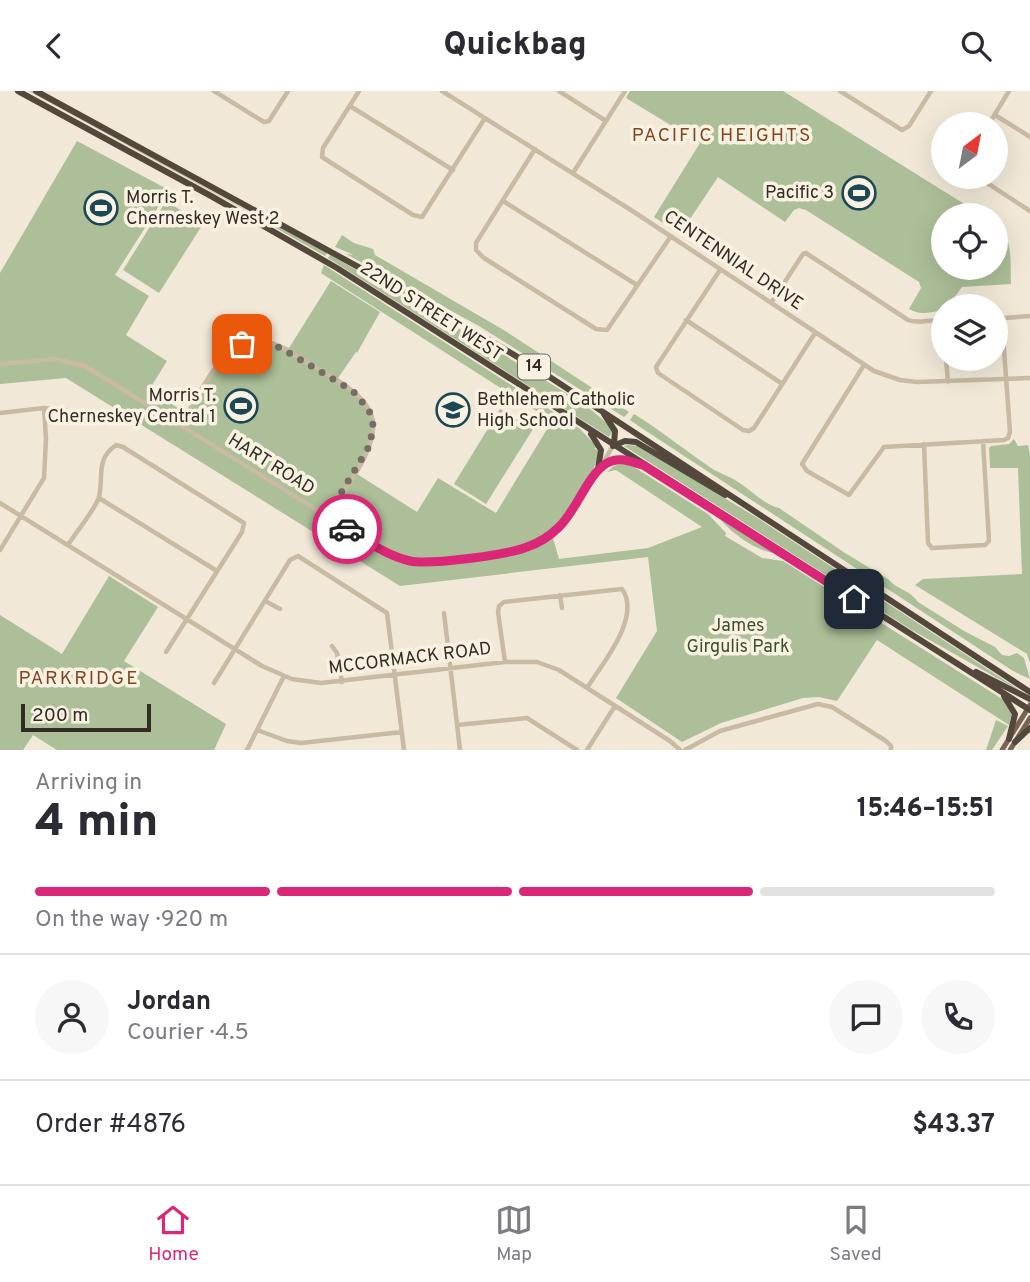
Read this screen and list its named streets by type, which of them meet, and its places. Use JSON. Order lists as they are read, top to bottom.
{
  "streets": {
    "highway": ["22ND STREET WEST", "14"],
    "street": ["CENTENNIAL DRIVE", "HART ROAD", "MCCORMACK ROAD"]
  },
  "crossings": [
    ["22ND STREET WEST", "HART ROAD"]
  ],
  "districts": ["PACIFIC HEIGHTS", "PARKRIDGE"],
  "parks": ["James Girgulis Park"],
  "places": {
    "sports": ["Pacific 3", "Morris T. Cherneskey West 2", "Morris T. Cherneskey Central 1"],
    "school or university": ["Bethlehem Catholic High School"]
  },
  "scale_bar": "200 m",
  "north": "top right",
  "page": {
    "header": "Quickbag",
    "scale": "200 m",
    "heading": ["4 min", "Arriving in", "15:46–15:51"],
    "panel": [
      "Jordan",
      "Courier · 4.5",
      "Order #4876",
      "$43.37"
    ],
    "bar": "On the way · 920 m",
    "tabs": ["Home", "Map", "Saved"]
  }
}
